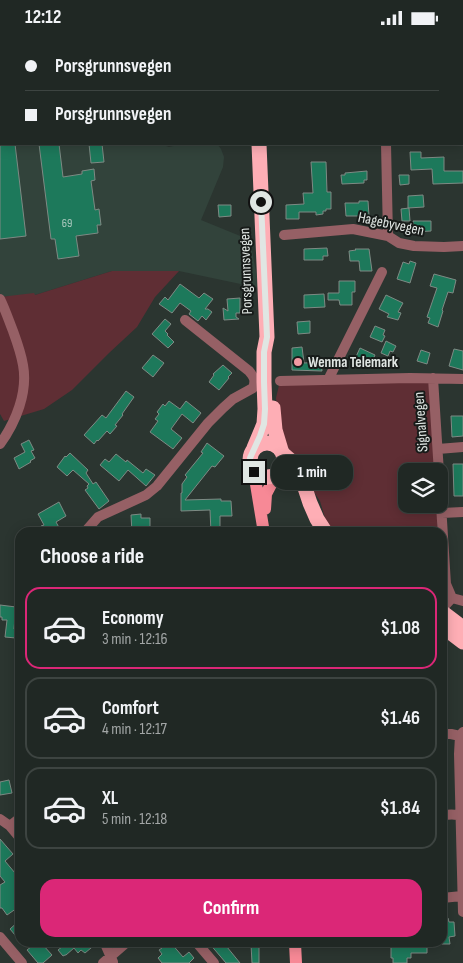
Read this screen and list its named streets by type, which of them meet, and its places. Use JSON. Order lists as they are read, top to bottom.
{
  "streets": {
    "highway": ["Porsgrunnsvegen"],
    "street": ["Hagebyvegen", "Signalvegen"]
  },
  "places": ["Wenma Telemark"],
  "house_numbers": ["69"],
  "page": {
    "status": "12:12",
    "banner": ["Porsgrunnsvegen", "Porsgrunnsvegen"],
    "bubble": "1 min",
    "heading": "Choose a ride",
    "list": [
      {
        "name": "Economy",
        "note": "3 min · 12:16",
        "value": "$1.08"
      },
      {
        "name": "Comfort",
        "note": "4 min · 12:17",
        "value": "$1.46"
      },
      {
        "name": "XL",
        "note": "5 min · 12:18",
        "value": "$1.84"
      }
    ],
    "buttons": "Confirm"
  }
}
